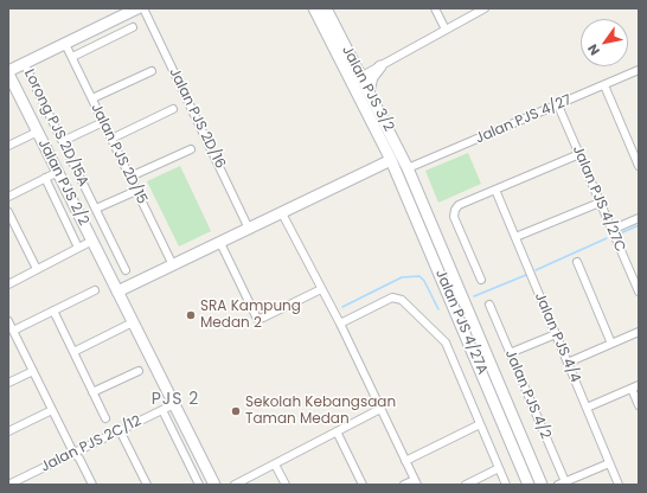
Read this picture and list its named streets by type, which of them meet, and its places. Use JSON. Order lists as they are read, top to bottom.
{
  "streets": {
    "main road": ["Jalan PJS 3/2", "Jalan PJS 2/2", "Jalan PJS 4/27A"],
    "street": [
      "Jalan PJS 2D/16",
      "Jalan PJS 4/27",
      "Lorong PJS 2D/15A",
      "Jalan PJS 2D/15",
      "Jalan PJS 4/27C",
      "Jalan PJS 4/4",
      "Jalan PJS 4/2",
      "Jalan PJS 2C/12"
    ]
  },
  "crossings": [
    ["Jalan PJS 3/2", "Jalan PJS 4/27"],
    ["Jalan PJS 3/2", "Jalan PJS 4/27A"],
    ["Jalan PJS 4/27", "Jalan PJS 4/27C"],
    ["Jalan PJS 4/27", "Jalan PJS 4/27A"],
    ["Jalan PJS 2/2", "Jalan PJS 2C/12"]
  ],
  "districts": ["PJS 2"],
  "places": ["SRA Kampung Medan 2", "Sekolah Kebangsaan Taman Medan"],
  "north": "bottom left"
}
